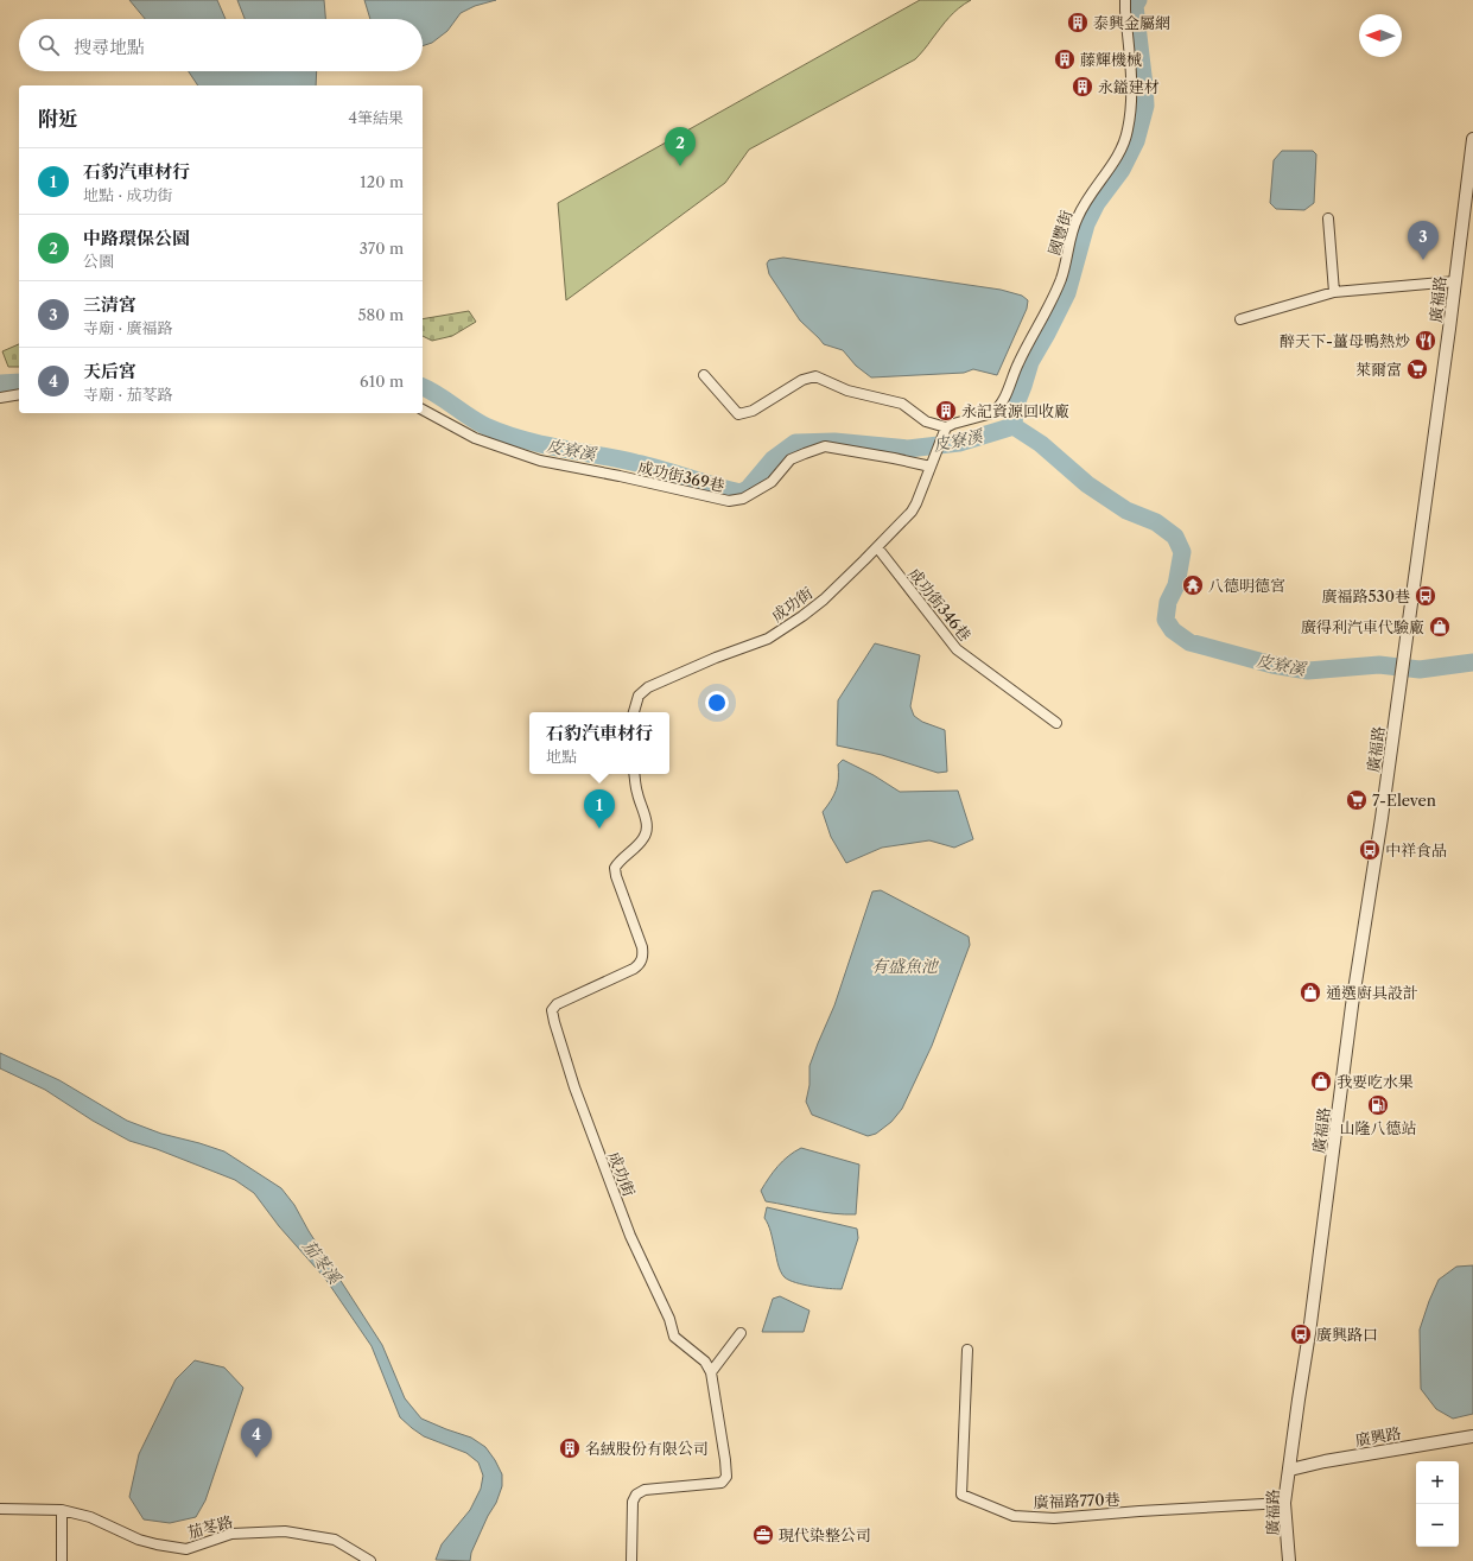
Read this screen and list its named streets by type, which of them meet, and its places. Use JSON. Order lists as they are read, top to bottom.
{
  "streets": {
    "street": [
      "國豐街",
      "廣福路",
      "成功街369巷",
      "成功街",
      "成功街346巷",
      "廣興路",
      "廣福路770巷",
      "茄苳路"
    ]
  },
  "crossings": [
    ["國豐街", "成功街"],
    ["廣福路", "廣興路"],
    ["廣福路", "廣福路770巷"],
    ["成功街369巷", "成功街"],
    ["成功街", "成功街346巷"]
  ],
  "water": ["皮寮溪", "有盛魚池", "茄苳溪"],
  "places": {
    "building": [
      "泰興金屬網",
      "藤輝機械",
      "永鎰建材",
      "永記資源回收廠",
      "名絨股份有限公司"
    ],
    "restaurant": ["醉天下-薑母鴨熱炒"],
    "supermarket": ["萊爾富", "7-Eleven"],
    "temple": ["八德明德宮"],
    "bus stop": ["廣福路530巷", "中祥食品", "廣興路口"],
    "shop": ["廣得利汽車代驗廠", "通選廚具設計", "我要吃水果"],
    "fuel station": ["山隆八德站"],
    "office": ["現代染整公司"]
  },
  "north": "left",
  "page": {
    "search": "搜尋地點",
    "heading": ["附近", "4筆結果"],
    "pins": [
      "2",
      "3",
      "1",
      "4"
    ],
    "list": [
      {
        "mark": "1",
        "name": "石豹汽車材行",
        "note": "地點 · 成功街",
        "value": "120 m"
      },
      {
        "mark": "2",
        "name": "中路環保公園",
        "note": "公園",
        "value": "370 m"
      },
      {
        "mark": "3",
        "name": "三清宮",
        "note": "寺廟 · 廣福路",
        "value": "580 m"
      },
      {
        "mark": "4",
        "name": "天后宮",
        "note": "寺廟 · 茄苳路",
        "value": "610 m"
      }
    ],
    "popup": ["石豹汽車材行", "地點"],
    "map_buttons": ["+", "−"]
  }
}
